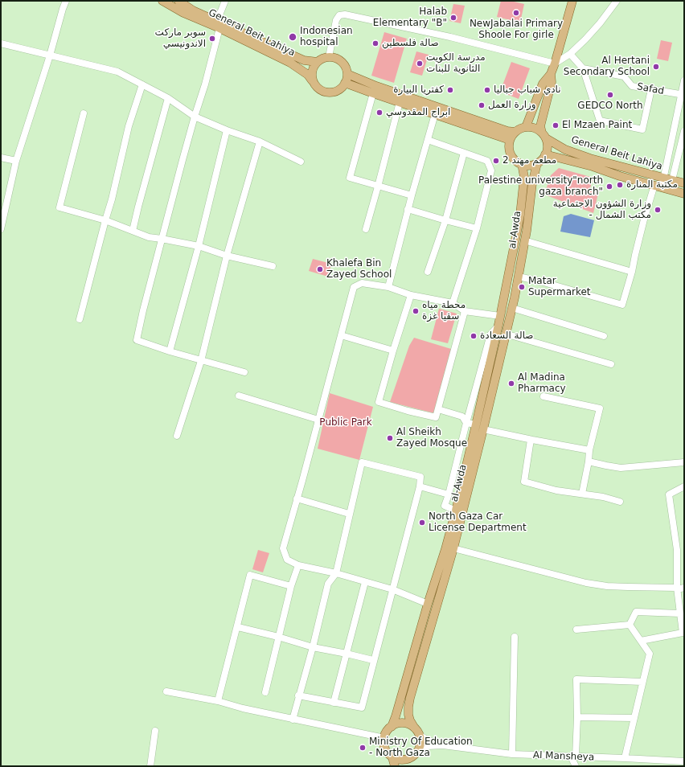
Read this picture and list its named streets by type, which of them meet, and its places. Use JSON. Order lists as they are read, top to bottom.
{
  "streets": {
    "main road": ["General Beit Lahiya", "al-Awda"],
    "street": ["Safad", "Al Mansheya"]
  },
  "crossings": [
    ["General Beit Lahiya", "al-Awda"],
    ["al-Awda", "Al Mansheya"]
  ],
  "parks": ["Public Park"],
  "places": [
    "NewJabalai Primary Shoole For girle",
    "Halab Elementary \"B\"",
    "Indonesian hospital",
    "سوبر ماركت الاندونيسي",
    "صالة فلسطين",
    "مدرسة الكويت الثانوية للبنات",
    "Al Hertani Secondary School",
    "كفتريا البيارة",
    "نادي شباب جباليا",
    "GEDCO North",
    "وزارة العمل",
    "ابراج المقدوسي",
    "El Mzaen Paint",
    "مطعم مهند 2",
    "مكتبة المنارة",
    "Palestine university\"north gaza branch\"",
    "وزارة الشؤون الاجتماعية - مكتب الشمال",
    "Khalefa Bin Zayed School",
    "Matar Supermarket",
    "محطة مياه سقيا غزة",
    "صالة السعادة",
    "Al Madina Pharmacy",
    "Al Sheikh Zayed Mosque",
    "North Gaza Car License Department",
    "Ministry Of Education - North Gaza"
  ]
}
